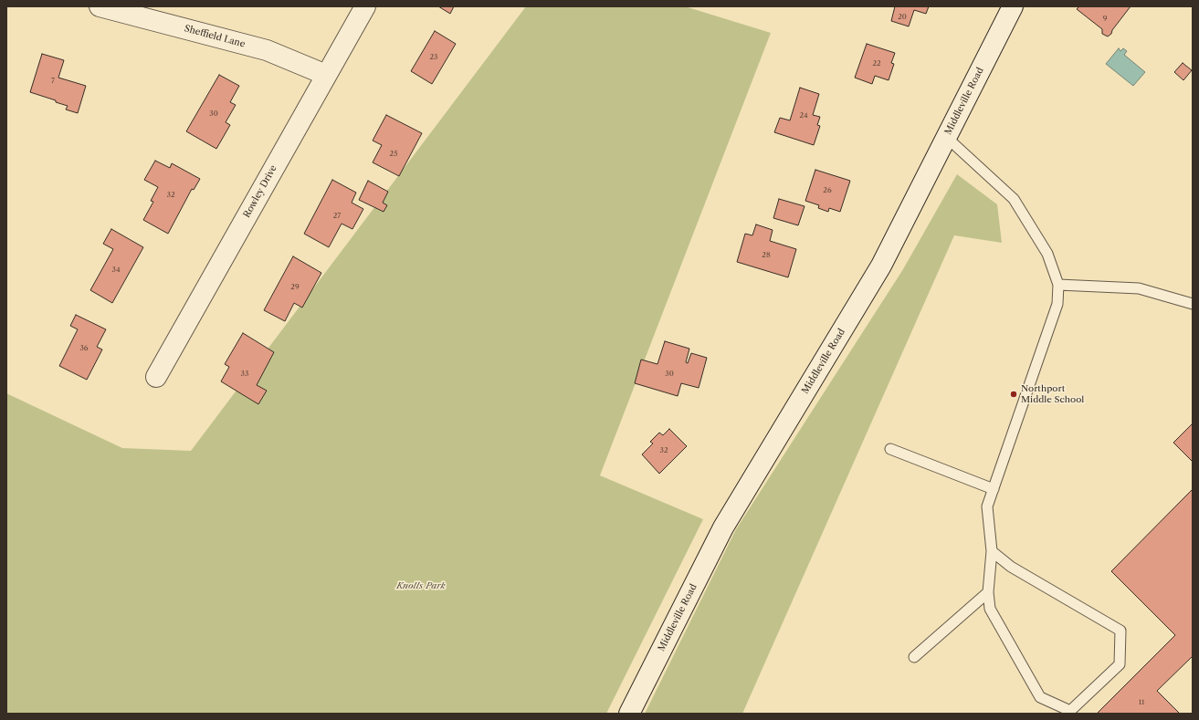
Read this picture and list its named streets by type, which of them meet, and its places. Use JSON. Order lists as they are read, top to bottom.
{
  "streets": {
    "street": ["Sheffield Lane", "Middleville Road", "Rowley Drive"]
  },
  "crossings": [
    ["Sheffield Lane", "Rowley Drive"]
  ],
  "parks": ["Knolls Park"],
  "places": ["Northport Middle School"],
  "house_numbers": [
    "20",
    "9",
    "23",
    "22",
    "7",
    "30",
    "24",
    "25",
    "26",
    "32",
    "27",
    "28",
    "34",
    "29",
    "36",
    "33",
    "30",
    "32",
    "11"
  ]
}
